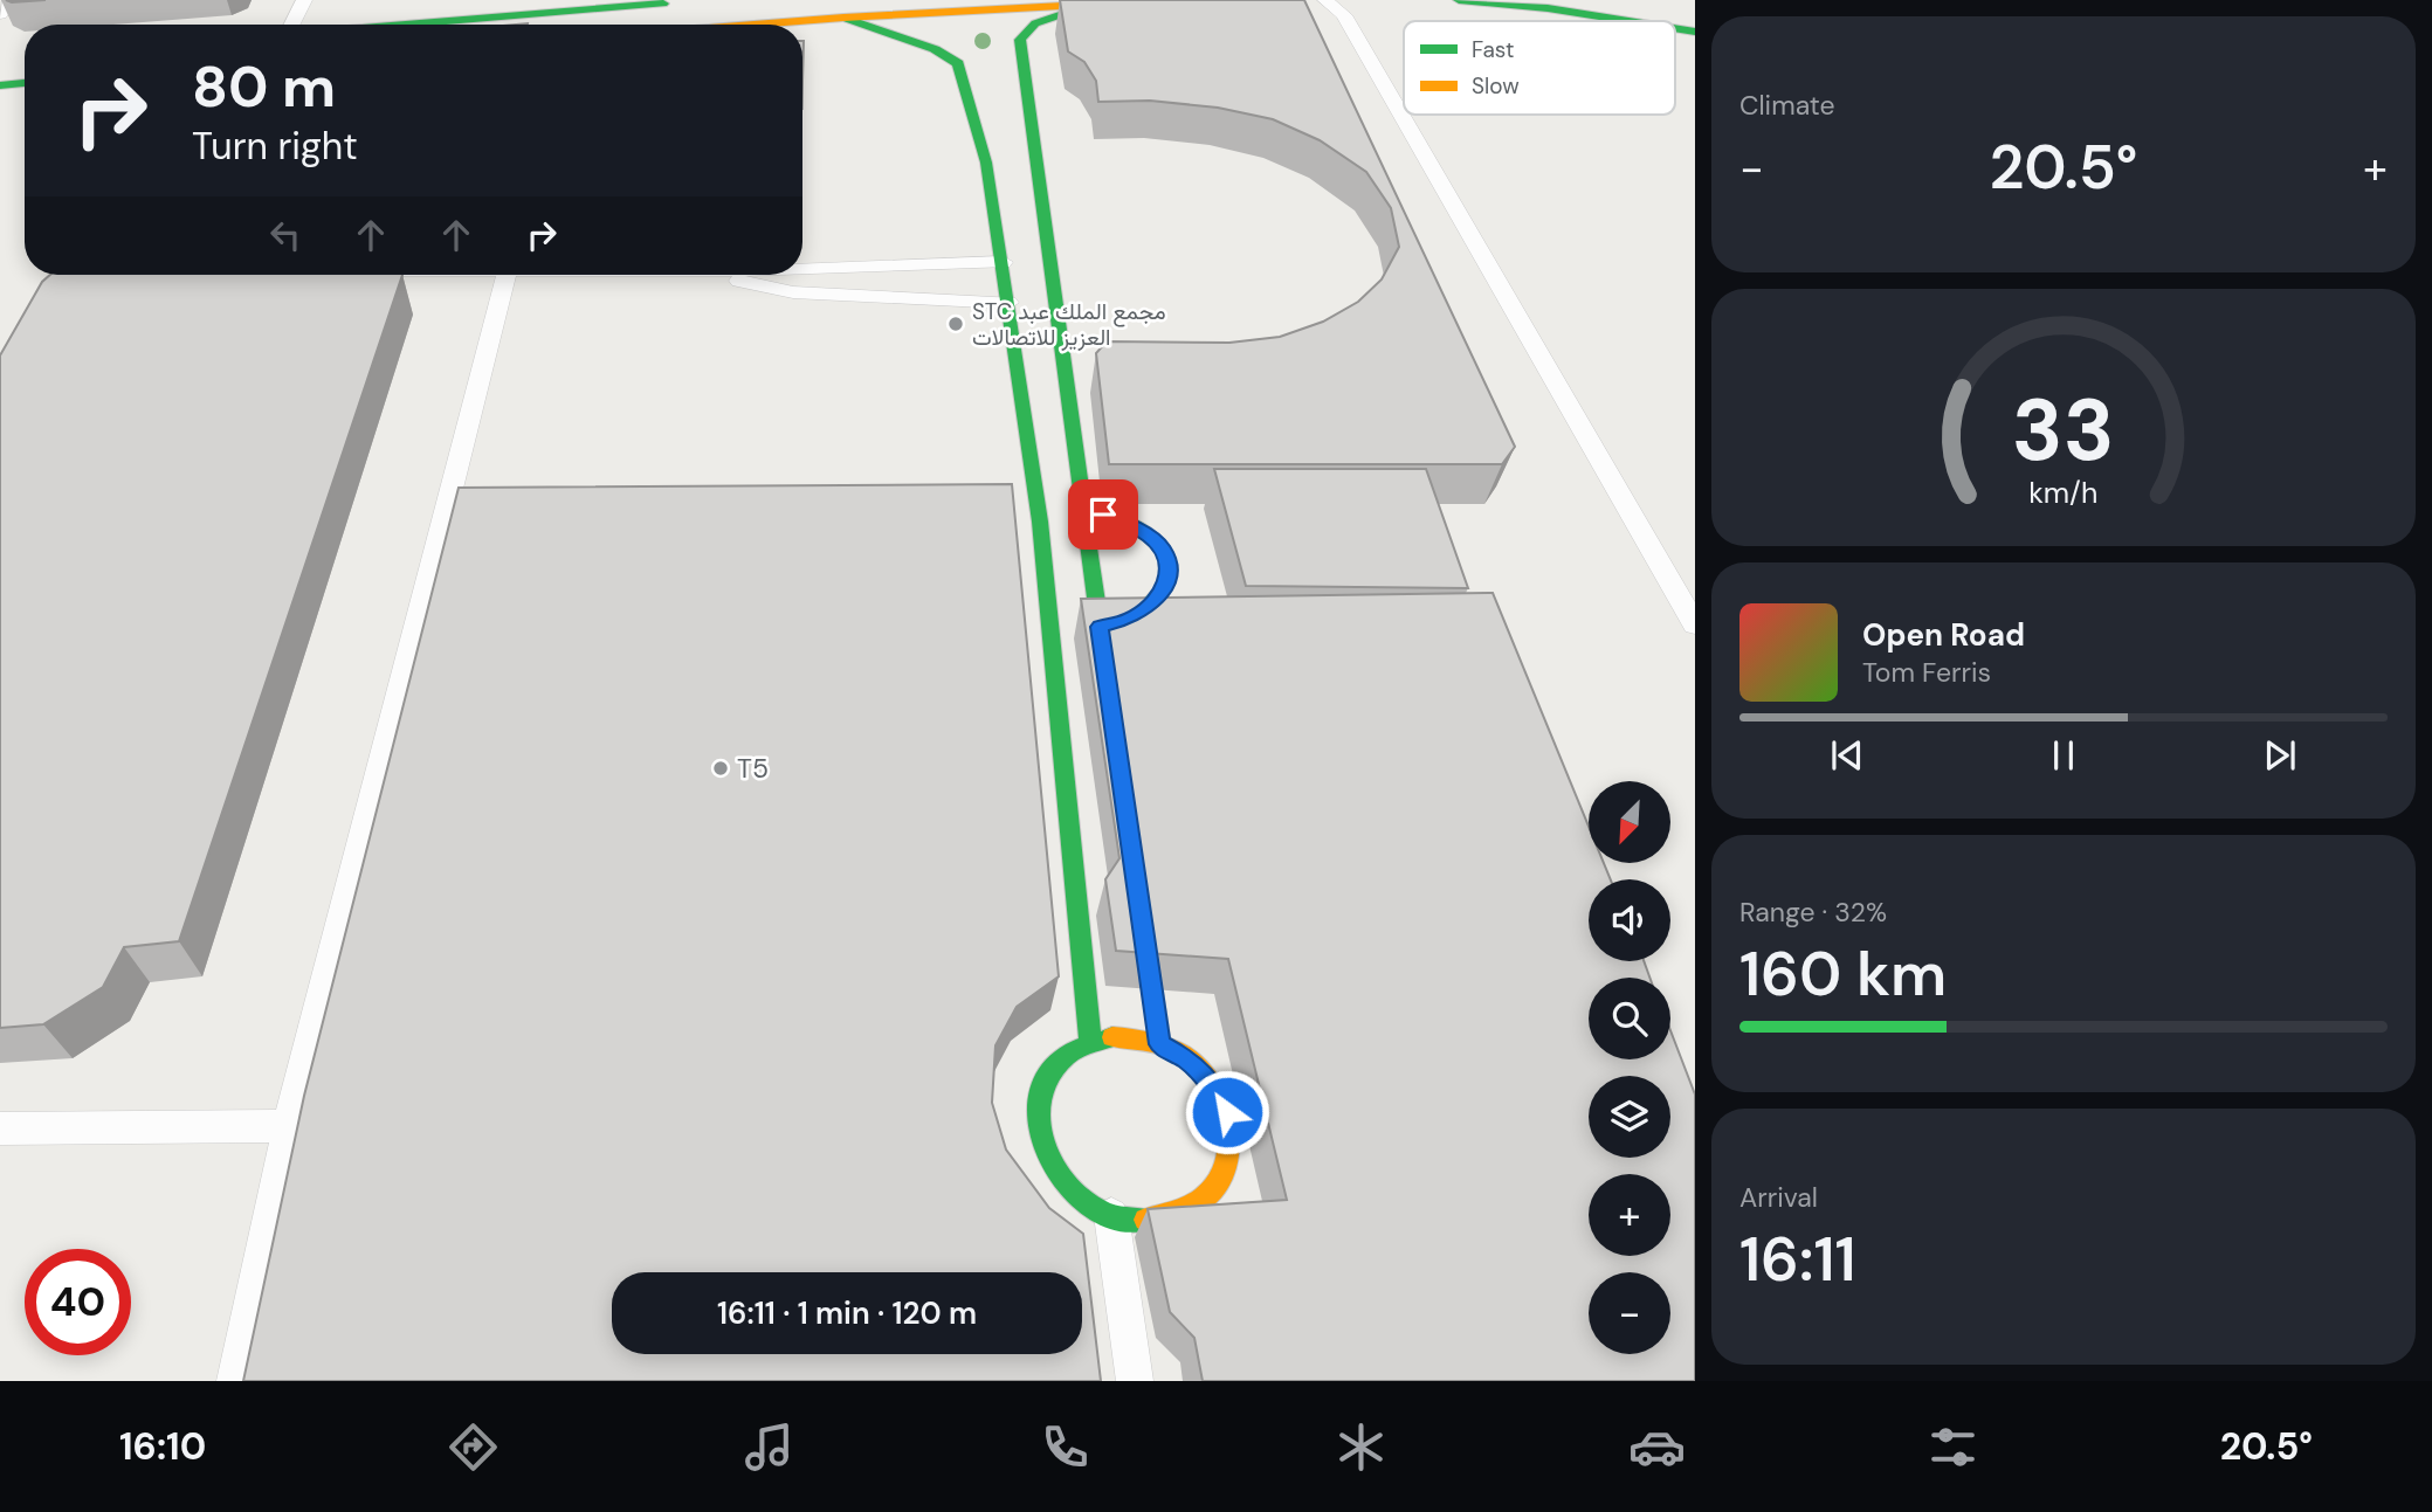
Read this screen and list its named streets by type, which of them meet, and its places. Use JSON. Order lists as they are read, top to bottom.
{
  "places": ["STC مجمع الملك عبد العزيز للاتصالات", "T5"],
  "legend": ["Fast", "Slow"],
  "north": "bottom left",
  "page": {
    "tile": [
      "Climate",
      ["Range · 32%", "160 km"],
      ["Arrival", "16:11"]
    ],
    "turn": ["80 m", "Turn right"],
    "heat": ["−", "20.5°", "+"],
    "song": ["Open Road", "Tom Ferris"],
    "map_buttons": ["+", "−"],
    "limit": "40",
    "trip": "16:11 · 1 min · 120 m",
    "tabs": ["16:10", "20.5°"],
    "gauge": ["33", "km/h"]
  }
}
